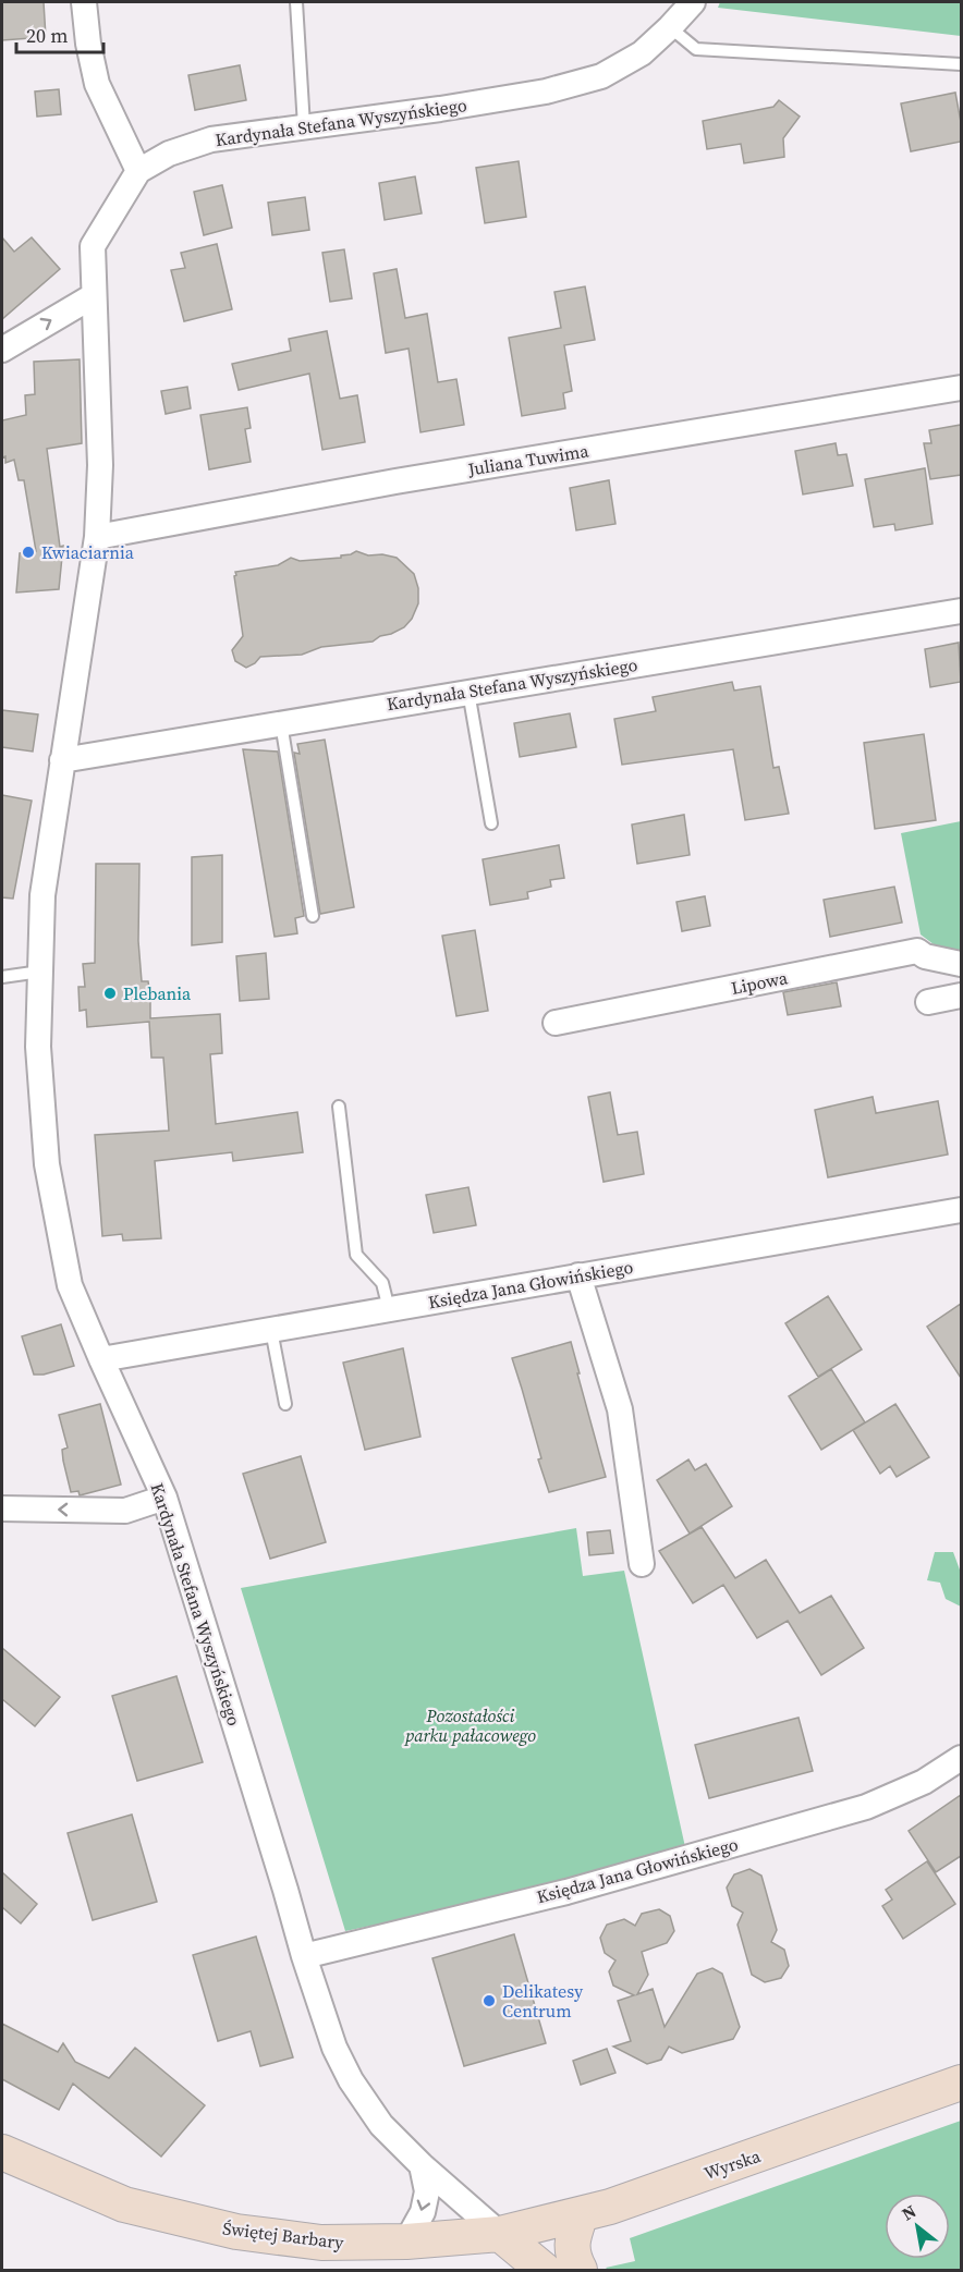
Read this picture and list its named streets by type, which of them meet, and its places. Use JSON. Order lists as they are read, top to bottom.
{
  "streets": {
    "street": [
      "Kardynała Stefana Wyszyńskiego",
      "Juliana Tuwima",
      "Lipowa",
      "Księdza Jana Głowińskiego",
      "Wyrska",
      "Świętej Barbary"
    ]
  },
  "crossings": [
    ["Kardynała Stefana Wyszyńskiego", "Juliana Tuwima"],
    ["Kardynała Stefana Wyszyńskiego", "Księdza Jana Głowińskiego"],
    ["Kardynała Stefana Wyszyńskiego", "Wyrska"],
    ["Kardynała Stefana Wyszyńskiego", "Świętej Barbary"],
    ["Wyrska", "Świętej Barbary"]
  ],
  "parks": ["Pozostałości parku pałacowego"],
  "places": ["Kwiaciarnia", "Plebania", "Delikatesy Centrum"],
  "scale_bar": "20 m",
  "north": "top left"
}
